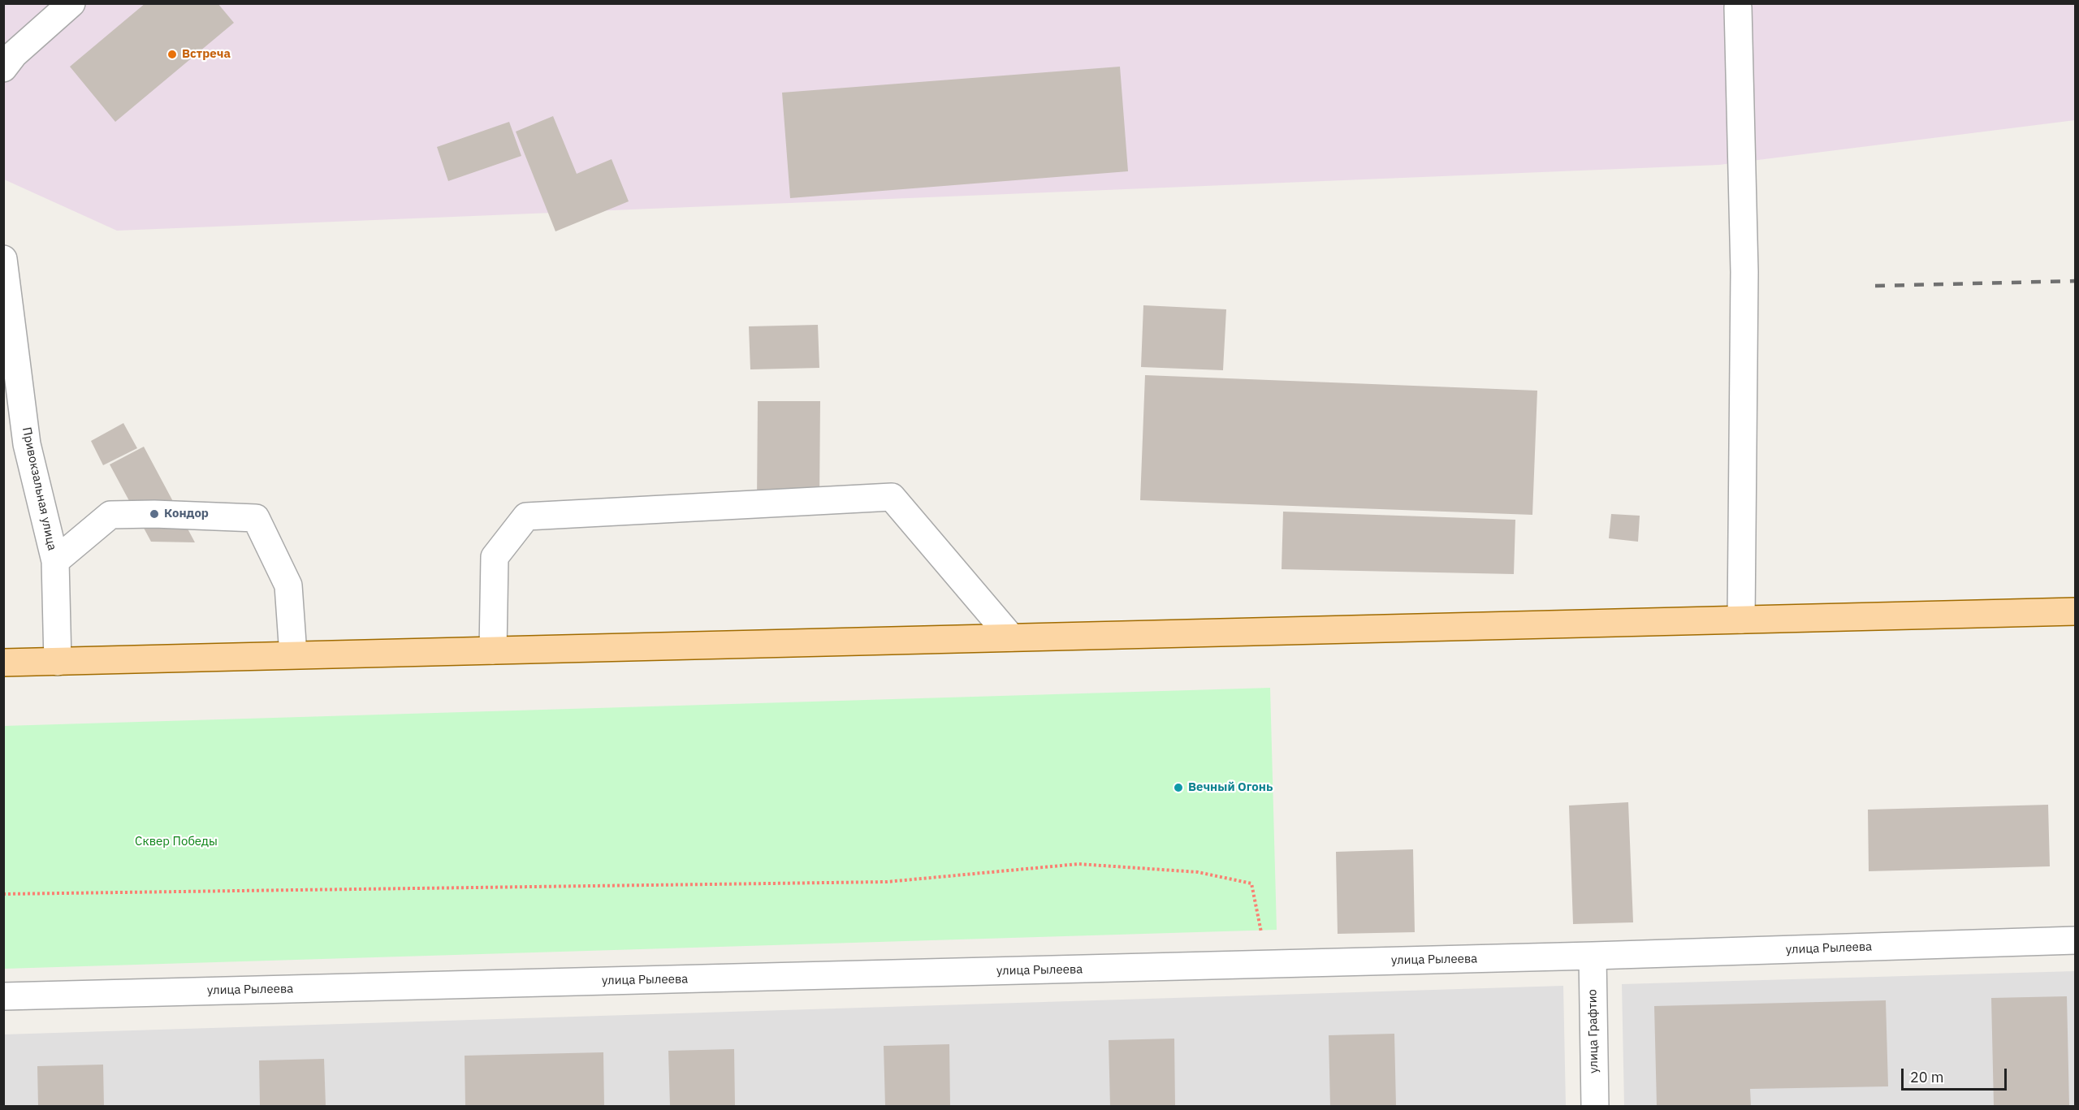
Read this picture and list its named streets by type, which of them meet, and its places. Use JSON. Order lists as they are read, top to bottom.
{
  "streets": {
    "street": ["Привокзальная улица", "улица Рылеева", "улица Графтио"]
  },
  "crossings": [
    ["улица Рылеева", "улица Графтио"]
  ],
  "parks": ["Сквер Победы"],
  "places": ["Встреча", "Кондор", "Вечный Огонь"],
  "scale_bar": "20 m"
}
